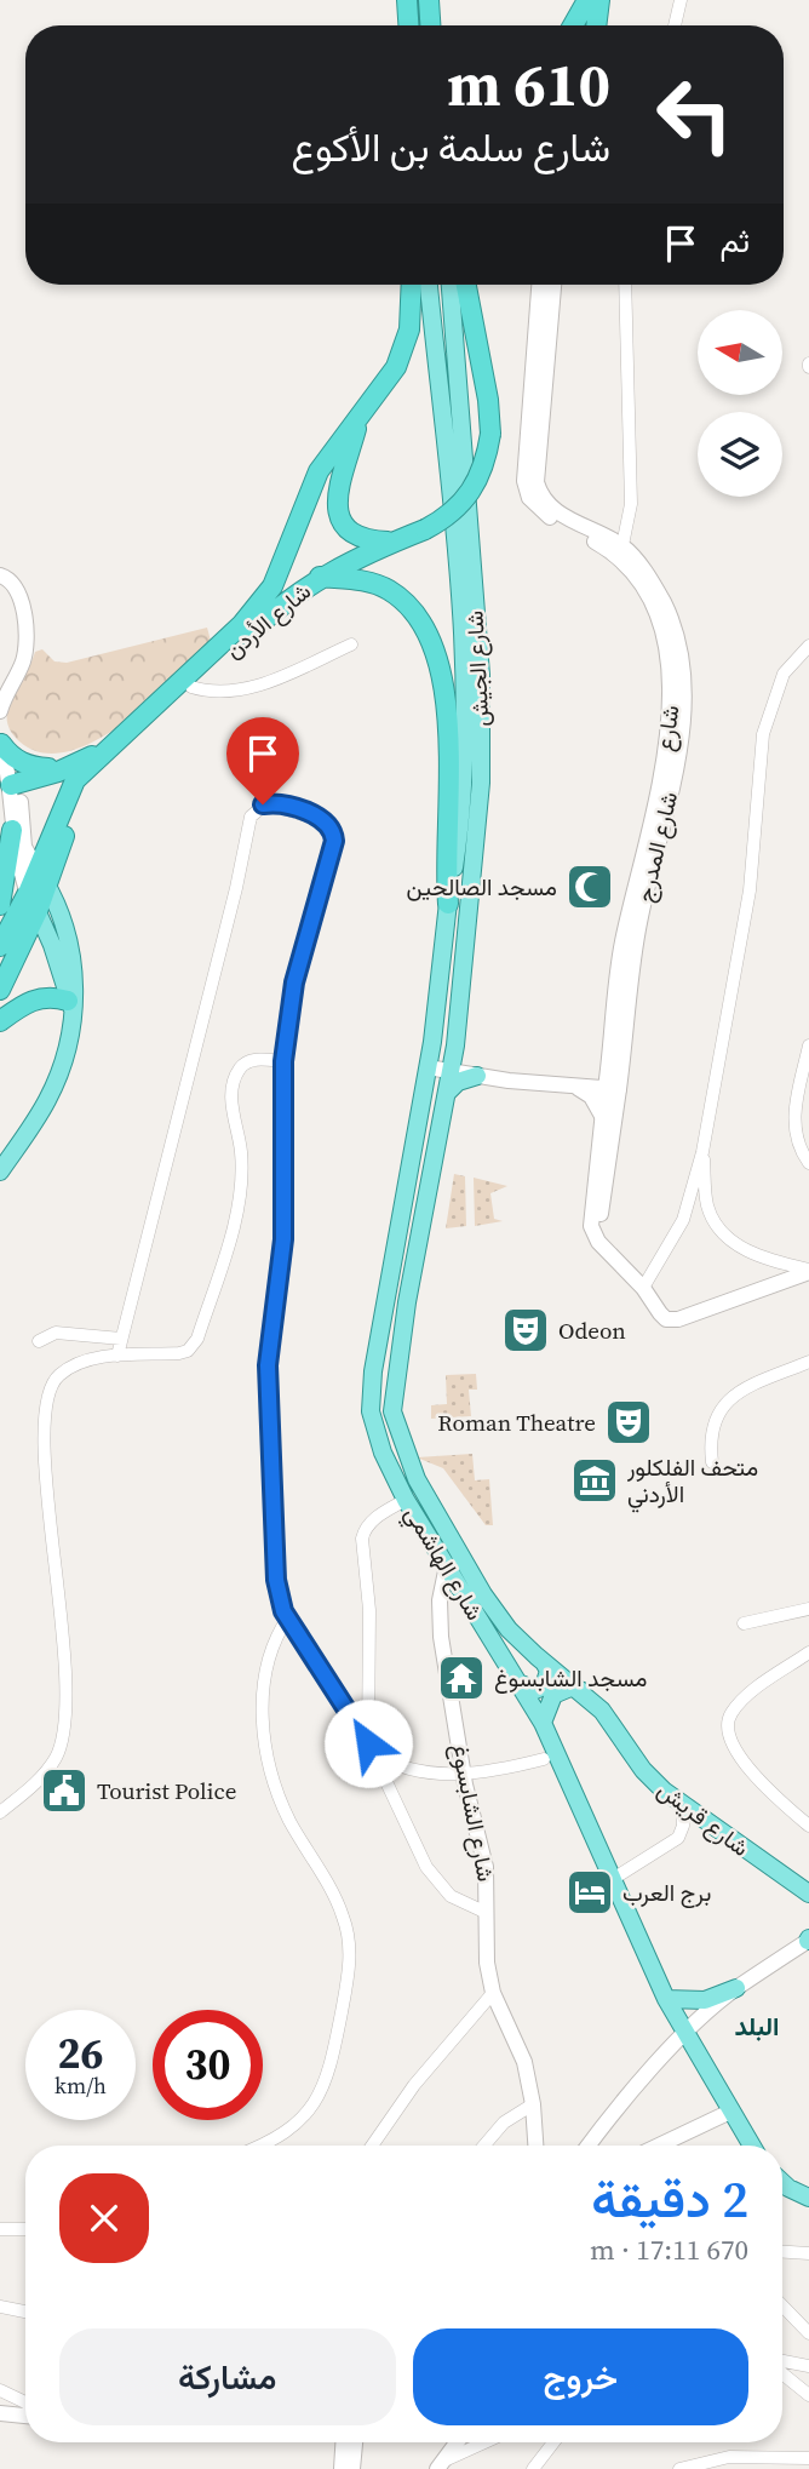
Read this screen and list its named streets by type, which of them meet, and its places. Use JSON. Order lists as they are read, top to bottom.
{
  "streets": {
    "highway": ["شارع الأردن"],
    "main road": [
      "شارع الجيش",
      "شارع المدرج",
      "شارع الهاشمي",
      "شارع الشابسوغ",
      "شارع قريش"
    ]
  },
  "crossings": [
    ["شارع الجيش", "شارع الهاشمي"],
    ["شارع الهاشمي", "شارع الشابسوغ"],
    ["شارع الهاشمي", "شارع قريش"]
  ],
  "districts": ["البلد"],
  "places": {
    "mosque": ["مسجد الصالحين"],
    "theatre": ["Odeon", "Roman Theatre"],
    "museum": ["متحف الفلكلور الأردني"],
    "temple": ["مسجد الشابسوغ"],
    "public building": ["Tourist Police"],
    "hotel": ["برج العرب"]
  },
  "north": "left",
  "page": {
    "turn": ["610 m", "شارع سلمة بن الأكوع"],
    "then": "ثم",
    "speed": "26 km/h",
    "limit": "30",
    "heading": ["2 دقيقة", "670 m · 17:11"],
    "buttons": ["خروج", "مشاركة"]
  }
}
